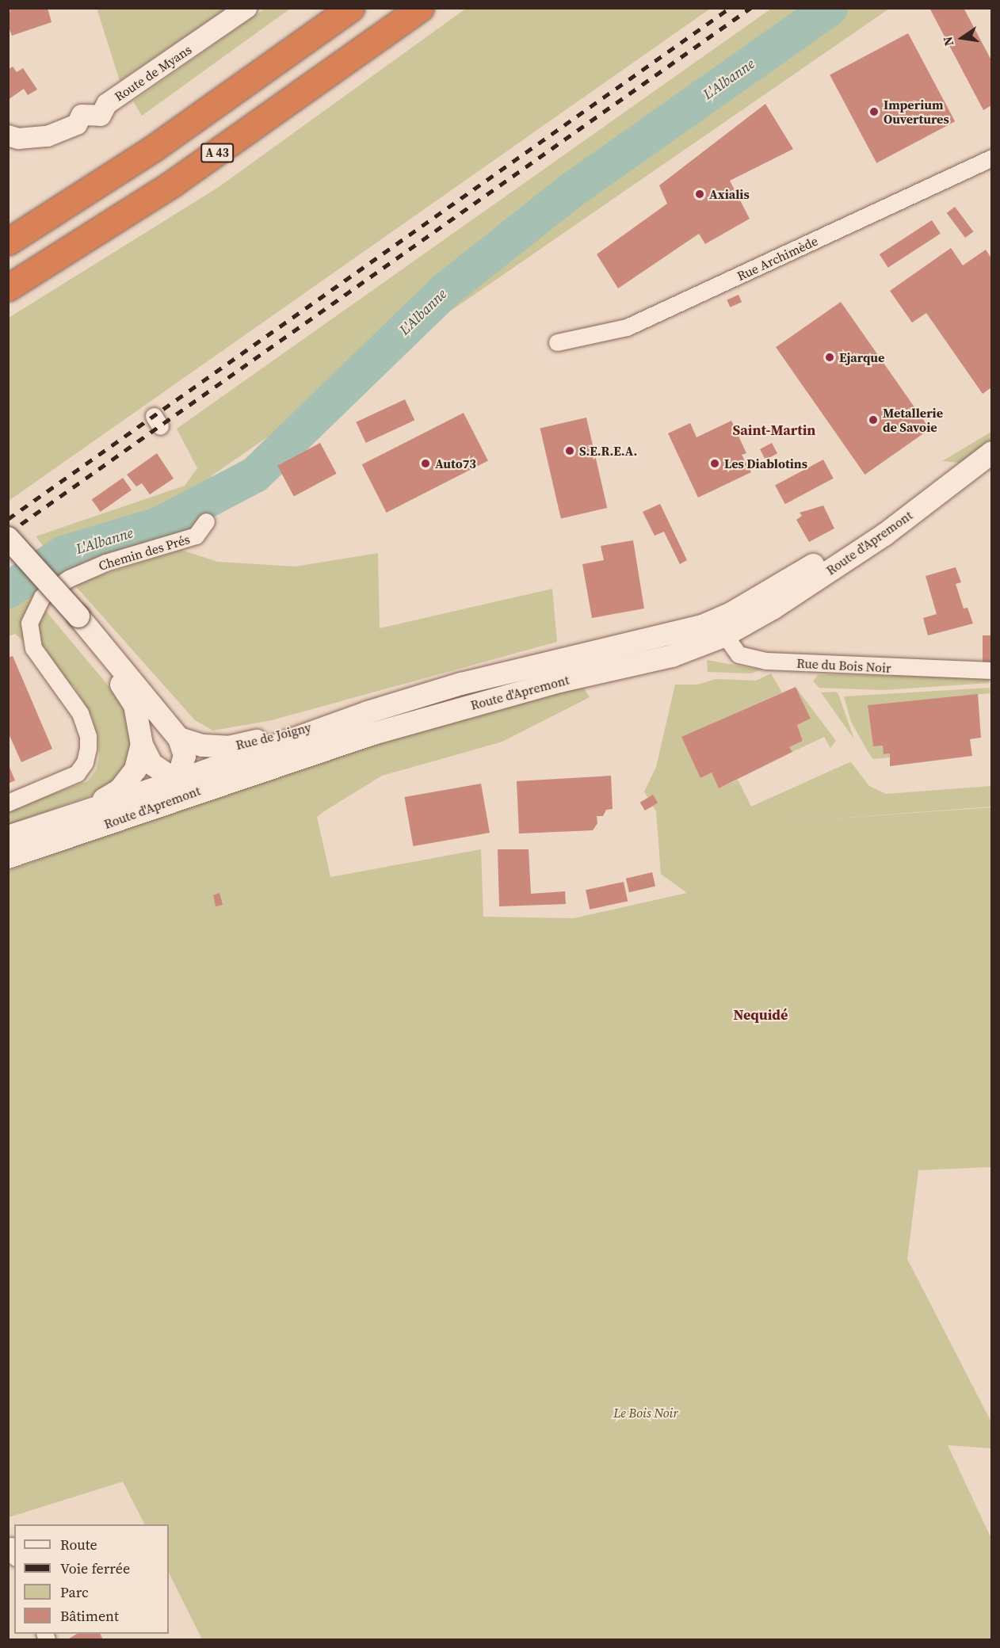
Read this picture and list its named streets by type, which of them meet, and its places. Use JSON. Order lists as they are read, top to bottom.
{
  "streets": {
    "highway": ["A 43"],
    "main road": ["Route d'Apremont", "Rue de Joigny"],
    "street": [
      "Route de Myans",
      "Rue Archimède",
      "Chemin des Prés",
      "Rue du Bois Noir"
    ]
  },
  "crossings": [
    ["Route d'Apremont", "Rue du Bois Noir"],
    ["Route d'Apremont", "Rue de Joigny"]
  ],
  "districts": ["Saint-Martin", "Nequidé"],
  "water": ["L'Albanne"],
  "parks": ["Le Bois Noir"],
  "places": [
    "Imperium Ouvertures",
    "Axialis",
    "Ejarque",
    "Metallerie de Savoie",
    "S.E.R.E.A.",
    "Auto73",
    "Les Diablotins"
  ],
  "legend": [
    "Route",
    "Voie ferrée",
    "Parc",
    "Bâtiment"
  ],
  "north": "left"
}
